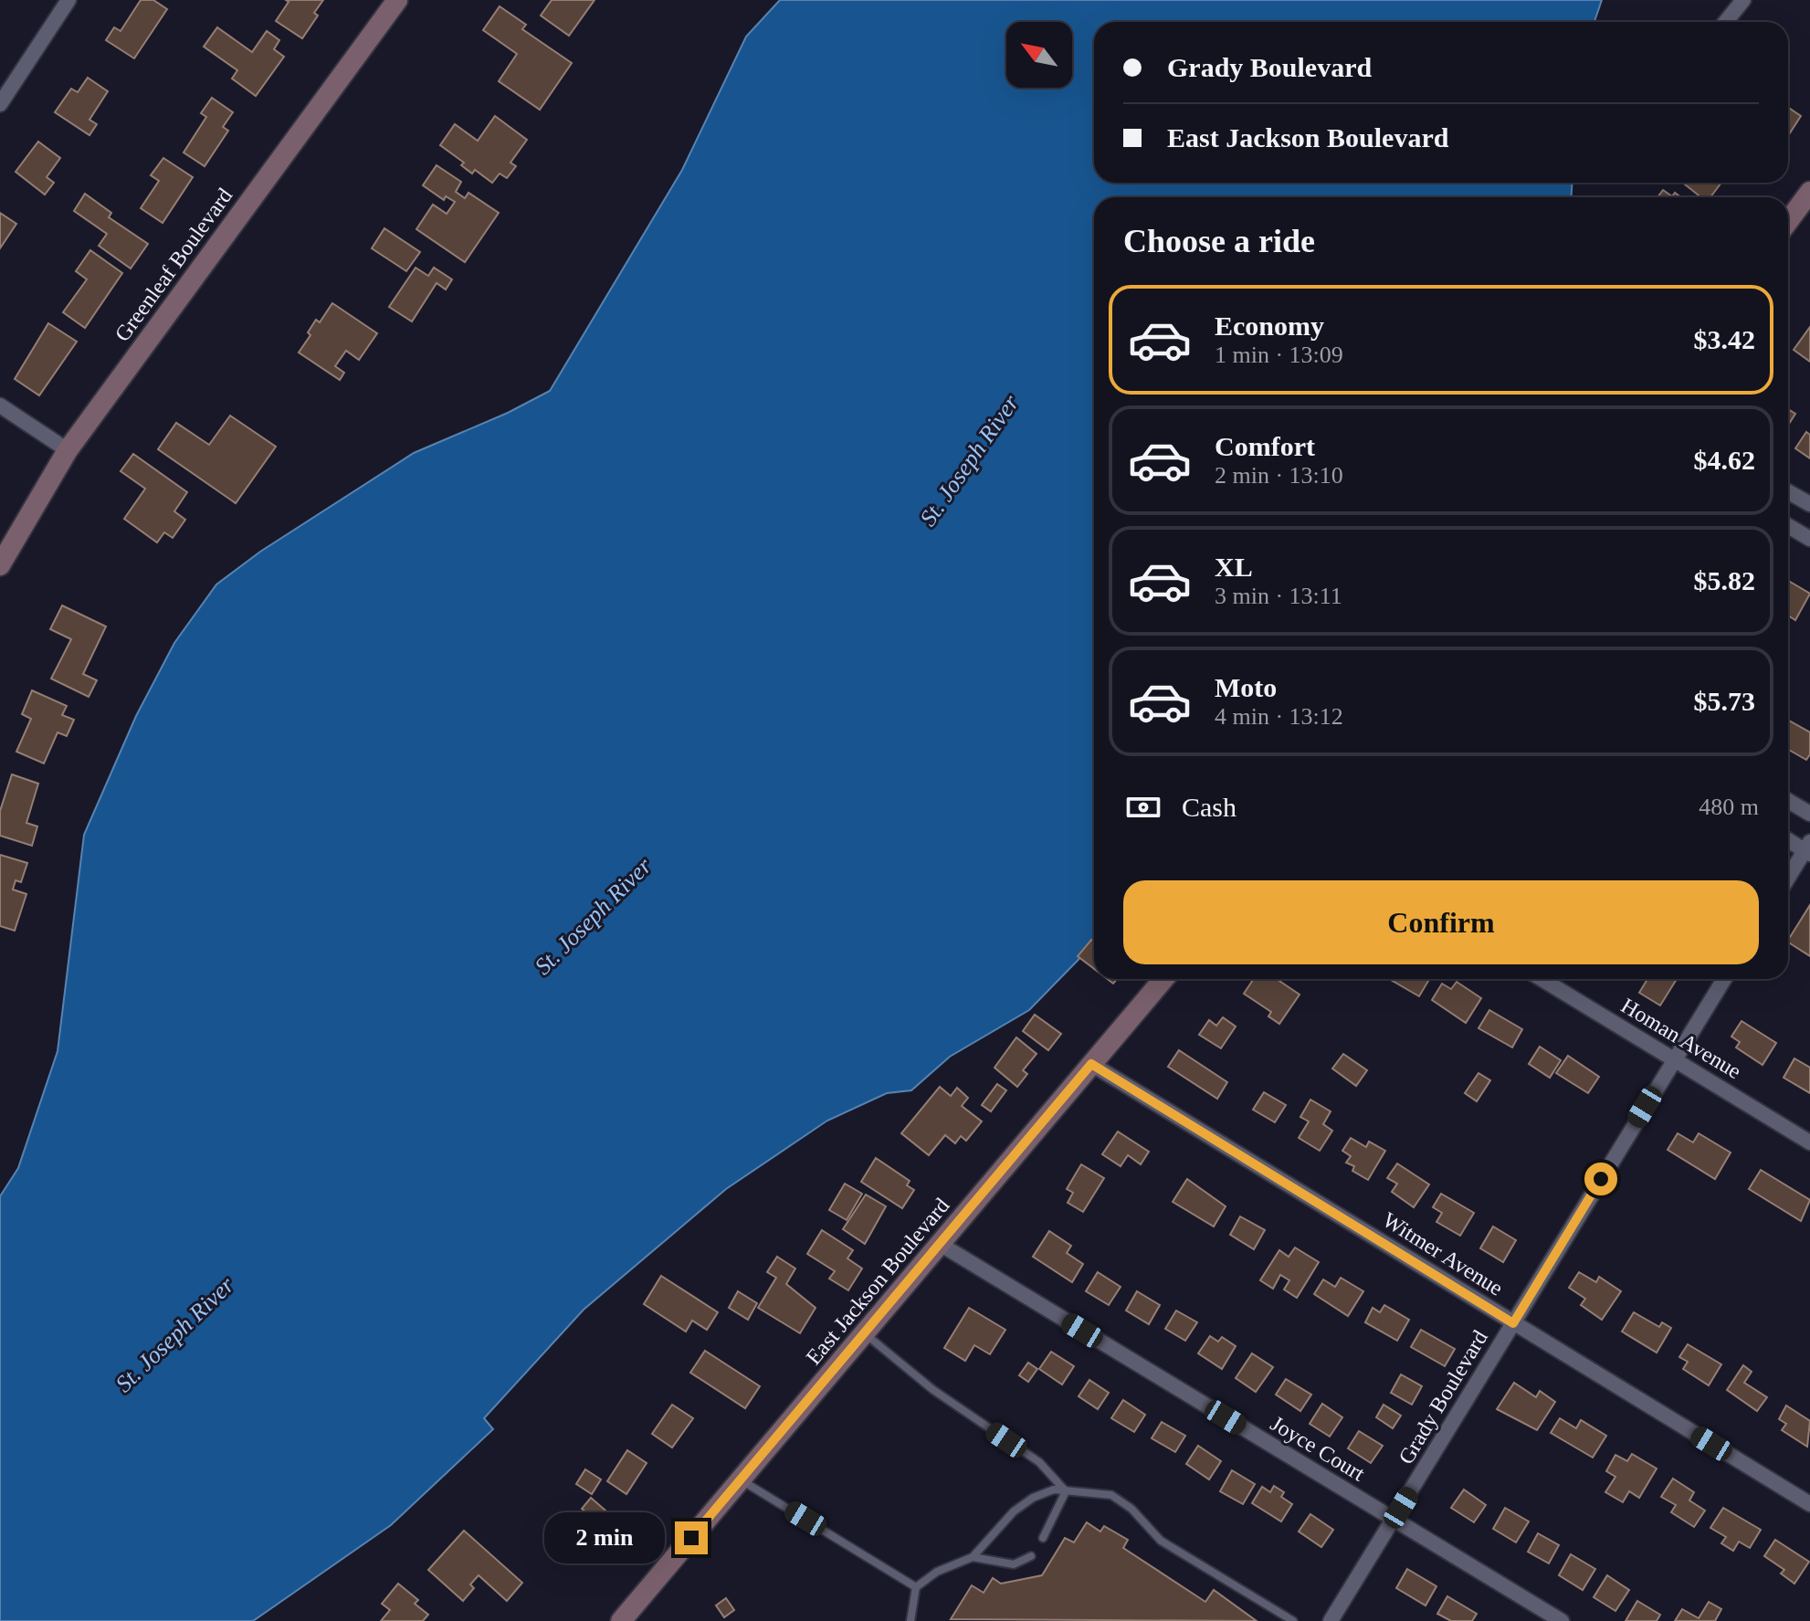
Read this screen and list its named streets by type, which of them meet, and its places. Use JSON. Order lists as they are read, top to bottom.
{
  "streets": {
    "main road": ["Greenleaf Boulevard", "East Jackson Boulevard"],
    "street": [
      "Homan Avenue",
      "Witmer Avenue",
      "Grady Boulevard",
      "Joyce Court"
    ]
  },
  "crossings": [
    ["Homan Avenue", "Grady Boulevard"],
    ["Witmer Avenue", "East Jackson Boulevard"],
    ["Witmer Avenue", "Grady Boulevard"],
    ["East Jackson Boulevard", "Joyce Court"],
    ["Grady Boulevard", "Joyce Court"]
  ],
  "water": ["St. Joseph River"],
  "north": "top left",
  "page": {
    "banner": ["Grady Boulevard", "East Jackson Boulevard"],
    "heading": "Choose a ride",
    "list": [
      {
        "name": "Economy",
        "note": "1 min · 13:09",
        "value": "$3.42"
      },
      {
        "name": "Comfort",
        "note": "2 min · 13:10",
        "value": "$4.62"
      },
      {
        "name": "XL",
        "note": "3 min · 13:11",
        "value": "$5.82"
      },
      {
        "name": "Moto",
        "note": "4 min · 13:12",
        "value": "$5.73"
      }
    ],
    "pay": ["Cash", "480 m"],
    "buttons": "Confirm",
    "bubble": "2 min"
  }
}
